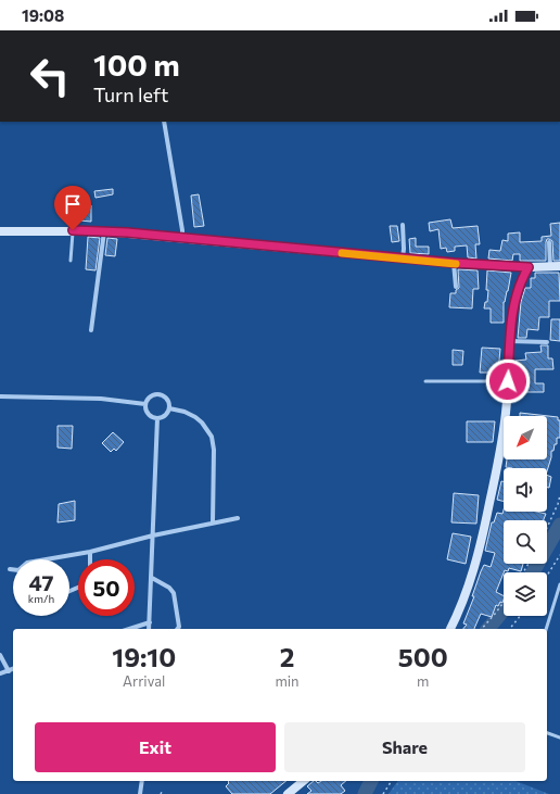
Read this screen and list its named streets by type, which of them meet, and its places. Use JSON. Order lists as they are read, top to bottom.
{
  "north": "bottom left",
  "page": {
    "status": "19:08",
    "turn": ["100 m", "Turn left"],
    "speed": "47 km/h",
    "limit": "50",
    "eta": [
      "19:10",
      "Arrival",
      "2",
      "min",
      "500",
      "m"
    ],
    "buttons": ["Exit", "Share"]
  }
}
